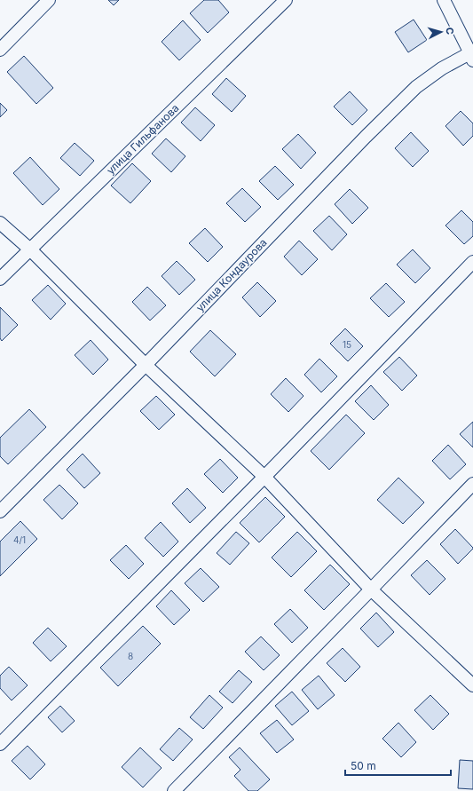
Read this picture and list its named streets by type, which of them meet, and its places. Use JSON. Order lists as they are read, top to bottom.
{
  "streets": {
    "street": ["улица Гильфанова", "улица Кондаурова"]
  },
  "house_numbers": ["15", "4/1", "8"],
  "scale_bar": "50 m",
  "north": "right"
}
